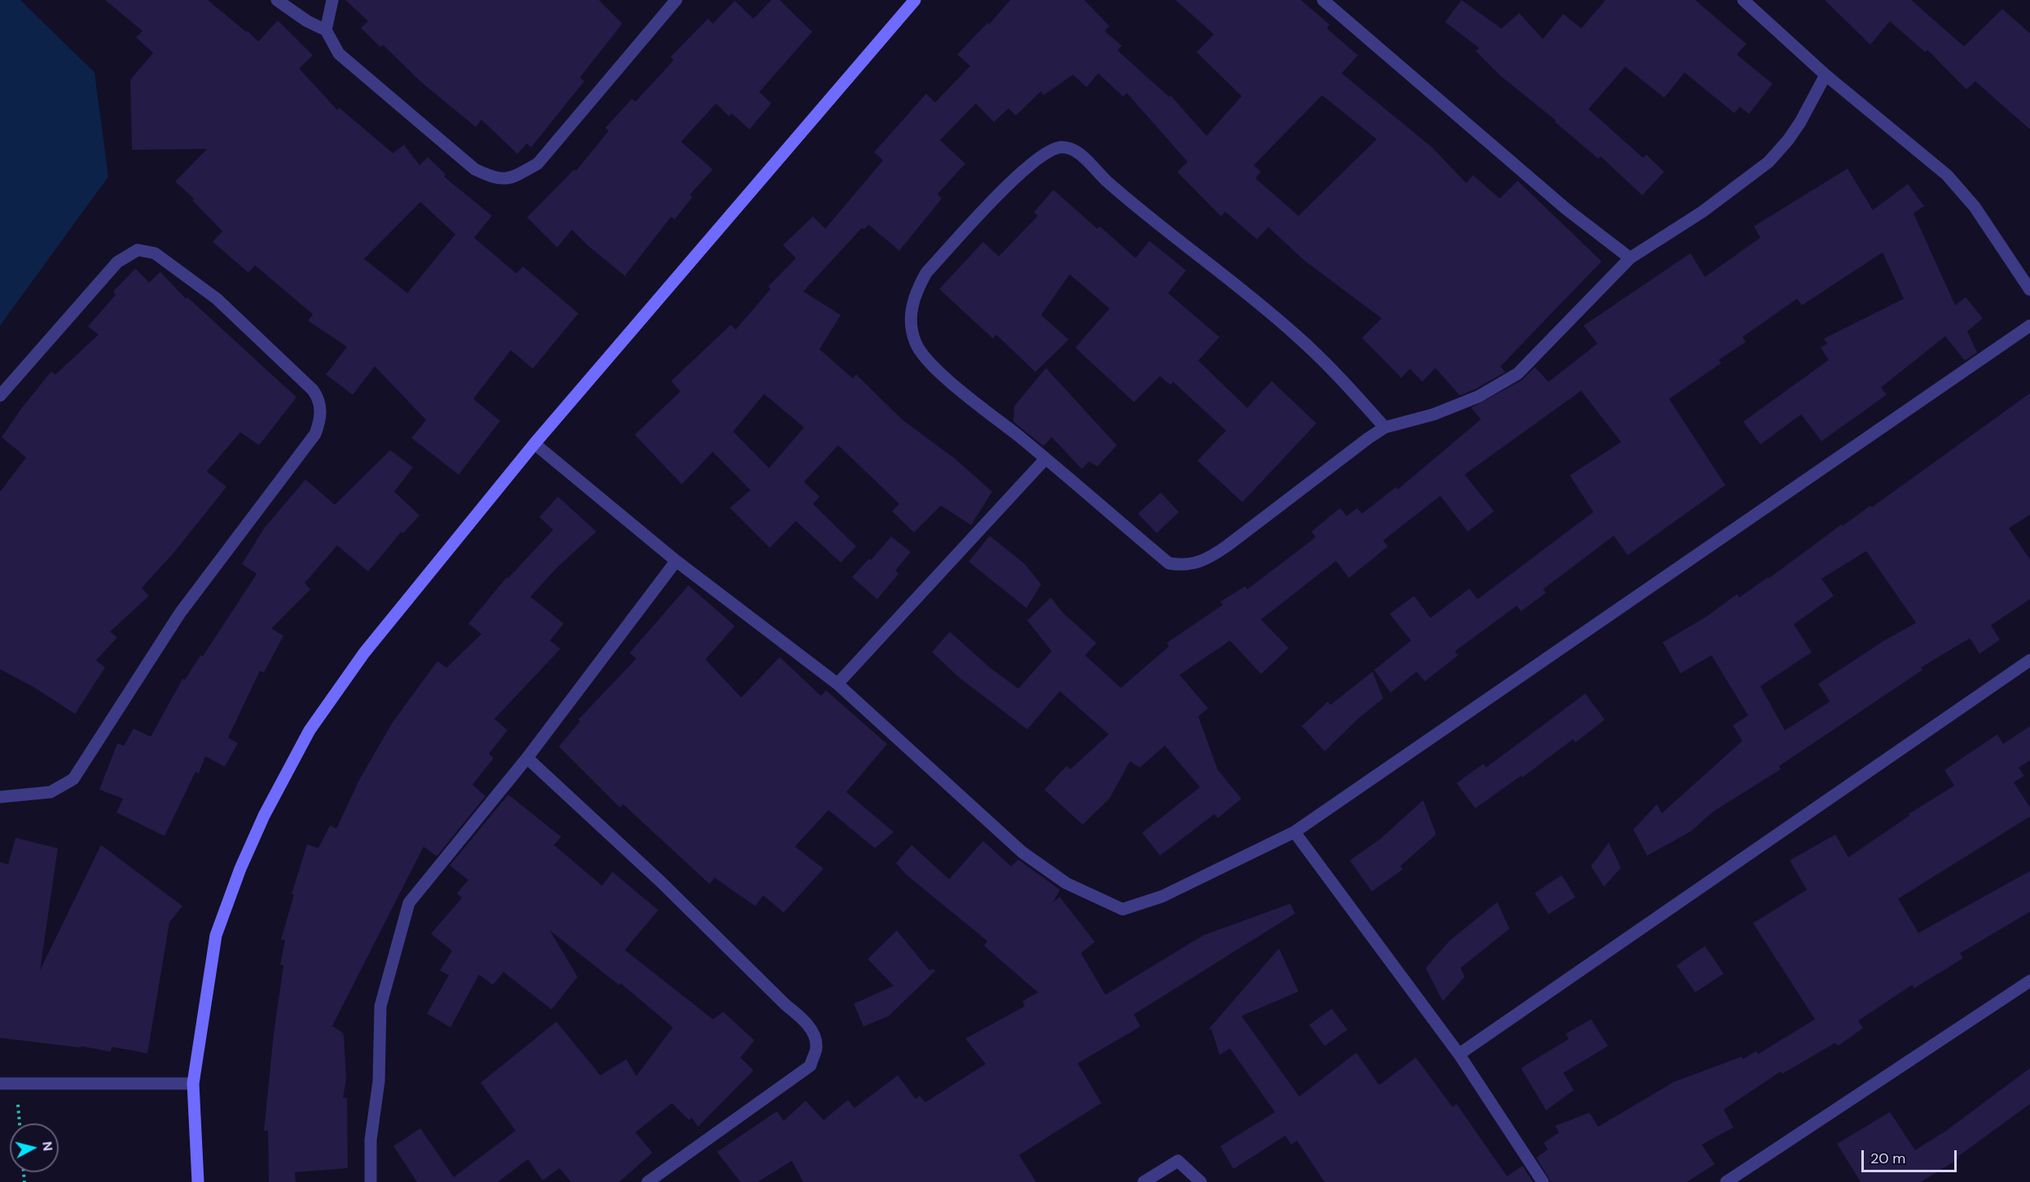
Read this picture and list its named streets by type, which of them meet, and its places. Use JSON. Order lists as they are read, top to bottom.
{
  "scale_bar": "20 m",
  "north": "right"
}
